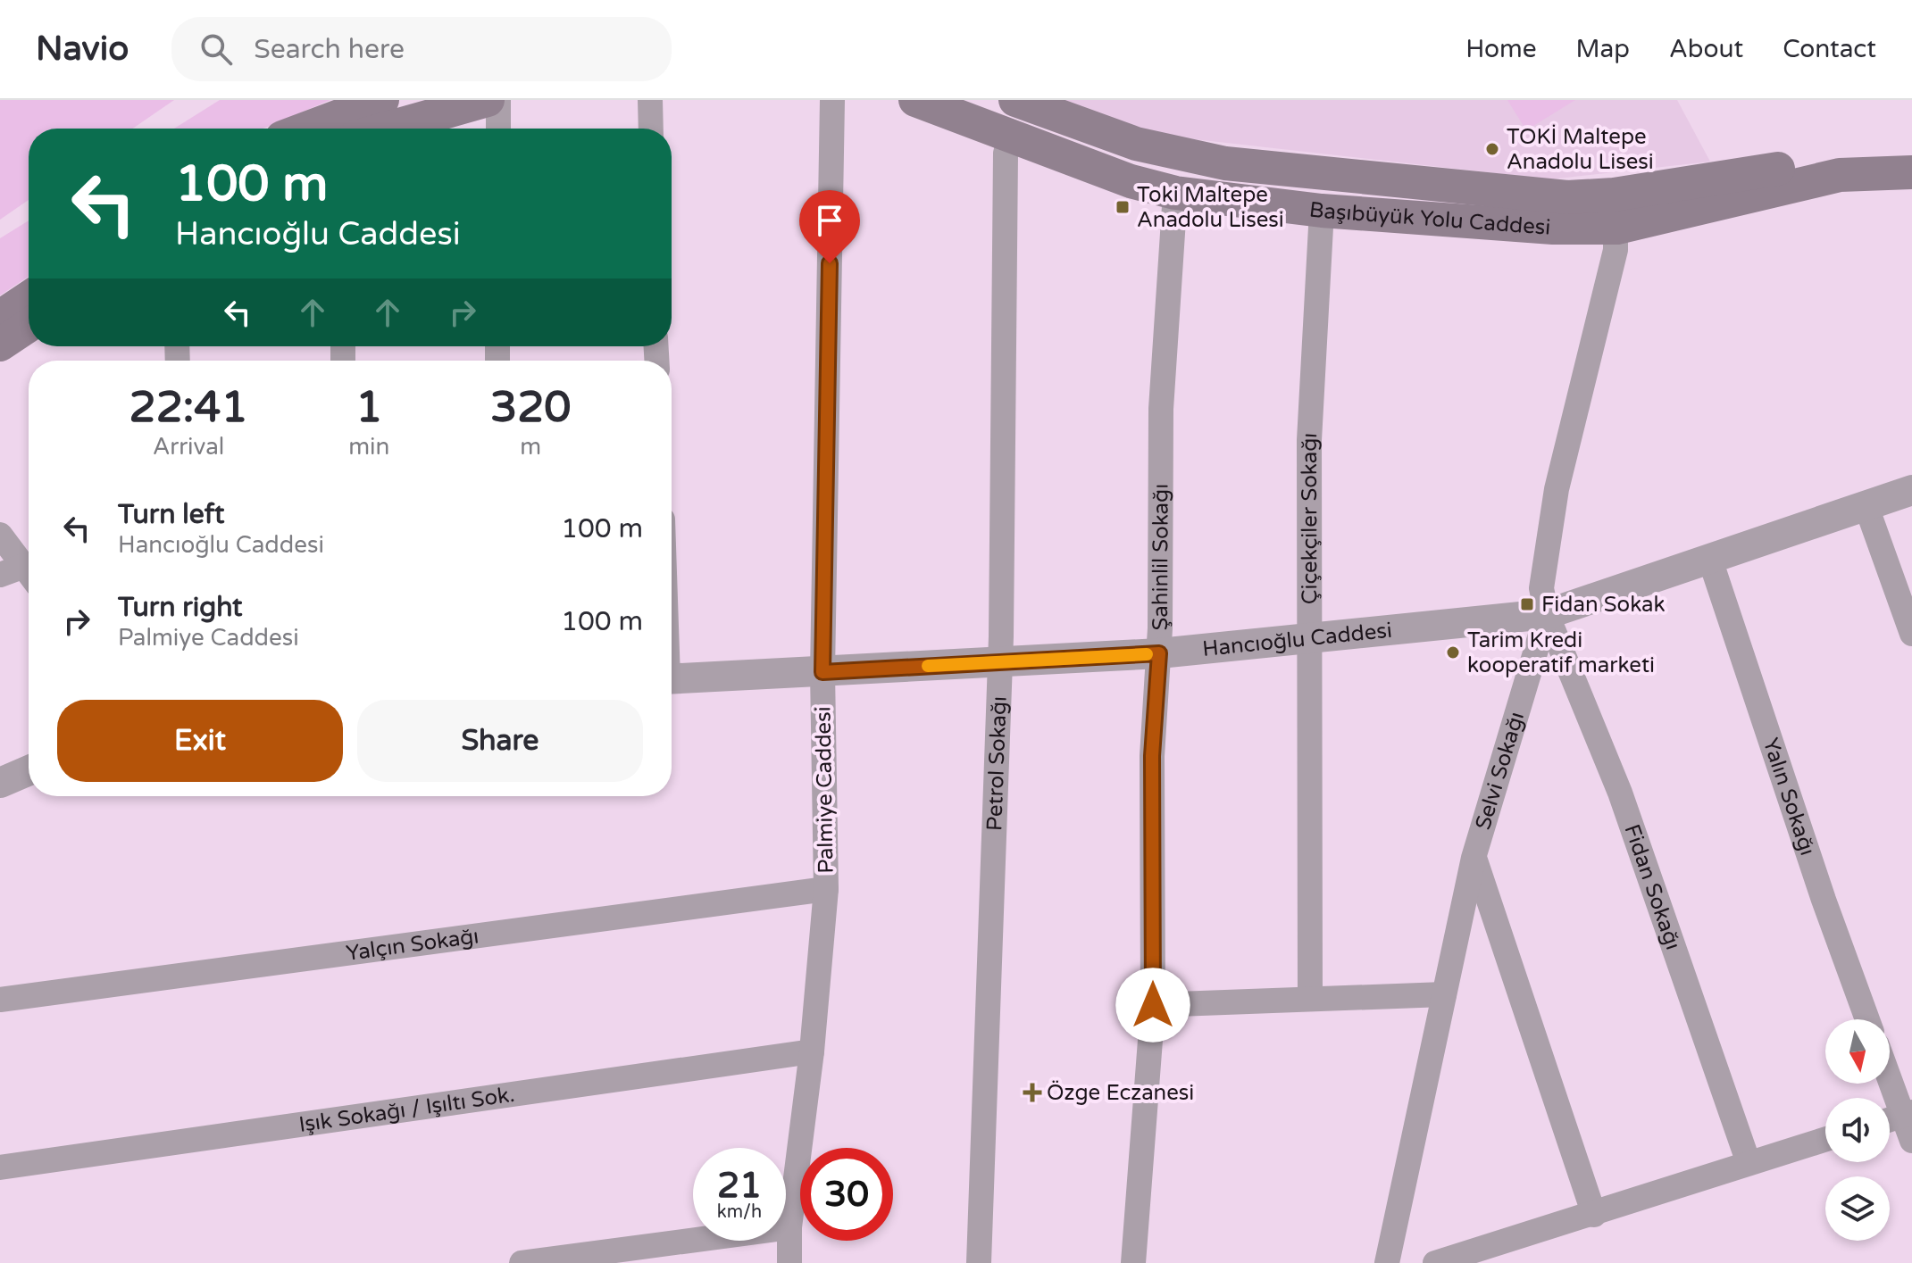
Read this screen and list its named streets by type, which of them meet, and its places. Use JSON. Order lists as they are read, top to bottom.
{
  "streets": {
    "main road": ["Başıbüyük Yolu Caddesi"],
    "street": [
      "Çiçekçiler Sokağı",
      "Şahinlil Sokağı",
      "Hancıoğlu Caddesi",
      "Petrol Sokağı",
      "Selvi Sokağı",
      "Palmiye Caddesi",
      "Yalın Sokağı",
      "Fidan Sokağı",
      "Yalçın Sokağı",
      "Işık Sokağı / Işıltı Sok."
    ]
  },
  "crossings": [
    ["Başıbüyük Yolu Caddesi", "Çiçekçiler Sokağı"],
    ["Başıbüyük Yolu Caddesi", "Şahinlil Sokağı"],
    ["Başıbüyük Yolu Caddesi", "Petrol Sokağı"],
    ["Başıbüyük Yolu Caddesi", "Selvi Sokağı"],
    ["Çiçekçiler Sokağı", "Hancıoğlu Caddesi"],
    ["Şahinlil Sokağı", "Hancıoğlu Caddesi"],
    ["Hancıoğlu Caddesi", "Petrol Sokağı"],
    ["Hancıoğlu Caddesi", "Selvi Sokağı"],
    ["Hancıoğlu Caddesi", "Palmiye Caddesi"],
    ["Hancıoğlu Caddesi", "Yalın Sokağı"],
    ["Hancıoğlu Caddesi", "Fidan Sokağı"],
    ["Selvi Sokağı", "Fidan Sokağı"],
    ["Palmiye Caddesi", "Yalçın Sokağı"],
    ["Palmiye Caddesi", "Işık Sokağı / Işıltı Sok."]
  ],
  "places": {
    "other": ["TOKİ Maltepe Anadolu Lisesi", "Tarim Kredi kooperatif marketi"],
    "transit": ["Toki Maltepe Anadolu Lisesi", "Fidan Sokak"],
    "health": ["Özge Eczanesi"]
  },
  "north": "bottom",
  "page": {
    "header": "Navio",
    "search": "Search here",
    "nav": [
      "Home",
      "Map",
      "About",
      "Contact"
    ],
    "turn": ["100 m", "Hancıoğlu Caddesi"],
    "eta": [
      "22:41",
      "Arrival",
      "1",
      "min",
      "320",
      "m"
    ],
    "list": [
      {
        "name": "Turn left",
        "note": "Hancıoğlu Caddesi",
        "value": "100 m"
      },
      {
        "name": "Turn right",
        "note": "Palmiye Caddesi",
        "value": "100 m"
      }
    ],
    "buttons": ["Exit", "Share"],
    "speed": "21 km/h",
    "limit": "30"
  }
}
